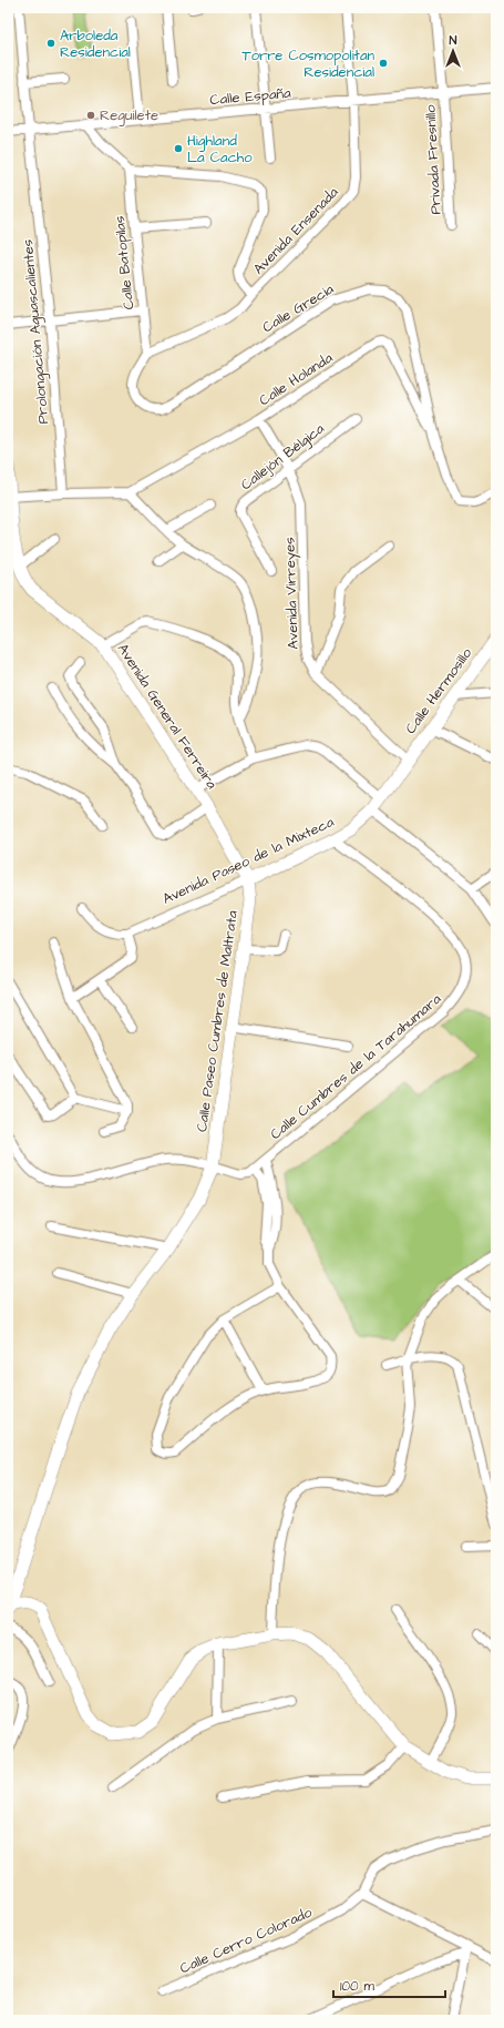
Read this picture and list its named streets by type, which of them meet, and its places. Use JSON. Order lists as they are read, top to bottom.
{
  "streets": {
    "street": [
      "Calle España",
      "Privada Fresnillo",
      "Avenida Ensenada",
      "Calle Batopilas",
      "Calle Grecia",
      "Prolongación Aguascalientes",
      "Calle Holanda",
      "Callejón Bélgica",
      "Avenida Virreyes",
      "Calle Hermosillo",
      "Avenida General Ferreira",
      "Avenida Paseo de la Mixteca",
      "Calle Paseo Cumbres de Maltrata",
      "Calle Cumbres de la Tarahumara",
      "Calle Cerro Colorado"
    ]
  },
  "crossings": [
    ["Calle España", "Privada Fresnillo"],
    ["Calle España", "Avenida Ensenada"],
    ["Calle España", "Prolongación Aguascalientes"],
    ["Avenida Ensenada", "Calle Batopilas"],
    ["Avenida Ensenada", "Calle Grecia"],
    ["Calle Batopilas", "Calle Grecia"],
    ["Calle Grecia", "Calle Holanda"],
    ["Calle Holanda", "Avenida Virreyes"],
    ["Callejón Bélgica", "Avenida Virreyes"],
    ["Avenida Virreyes", "Calle Hermosillo"],
    ["Avenida Virreyes", "Avenida Paseo de la Mixteca"],
    ["Calle Hermosillo", "Avenida Paseo de la Mixteca"],
    ["Avenida General Ferreira", "Avenida Paseo de la Mixteca"],
    ["Avenida General Ferreira", "Calle Paseo Cumbres de Maltrata"],
    ["Avenida Paseo de la Mixteca", "Calle Paseo Cumbres de Maltrata"],
    ["Avenida Paseo de la Mixteca", "Calle Cumbres de la Tarahumara"],
    ["Calle Paseo Cumbres de Maltrata", "Calle Cumbres de la Tarahumara"]
  ],
  "places": [
    "Arboleda Residencial",
    "Torre Cosmopolitan Residencial",
    "Reguilete",
    "Highland La Cacho"
  ],
  "scale_bar": "100 m",
  "north": "top"
}
